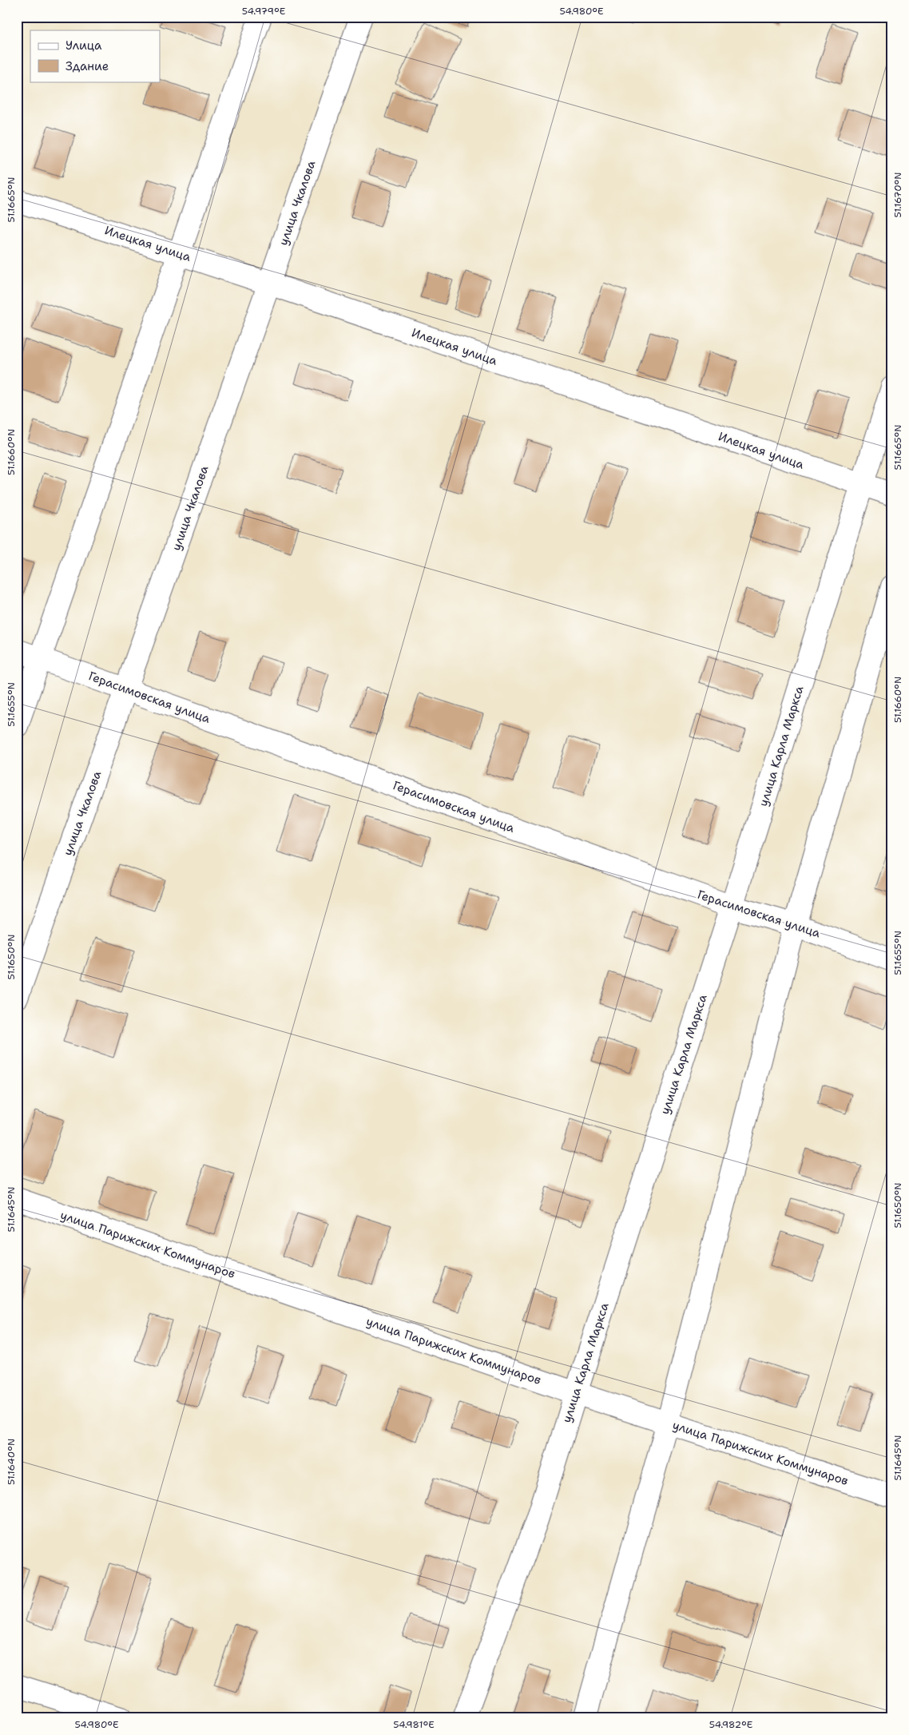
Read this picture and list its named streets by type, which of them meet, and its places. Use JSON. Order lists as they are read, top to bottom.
{
  "streets": {
    "street": [
      "улица Чкалова",
      "Илецкая улица",
      "Герасимовская улица",
      "улица Карла Маркса",
      "улица Парижских Коммунаров"
    ]
  },
  "crossings": [
    ["улица Чкалова", "Илецкая улица"],
    ["улица Чкалова", "Герасимовская улица"],
    ["Илецкая улица", "улица Карла Маркса"],
    ["Герасимовская улица", "улица Карла Маркса"],
    ["улица Карла Маркса", "улица Парижских Коммунаров"]
  ],
  "legend": ["Улица", "Здание"],
  "coordinates": [
    "54.979°E",
    "54.980°E",
    "51.1670°N",
    "51.1665°N",
    "51.1660°N",
    "51.1655°N",
    "51.1650°N",
    "51.1645°N",
    "51.1640°N",
    "54.981°E",
    "54.982°E"
  ]
}
